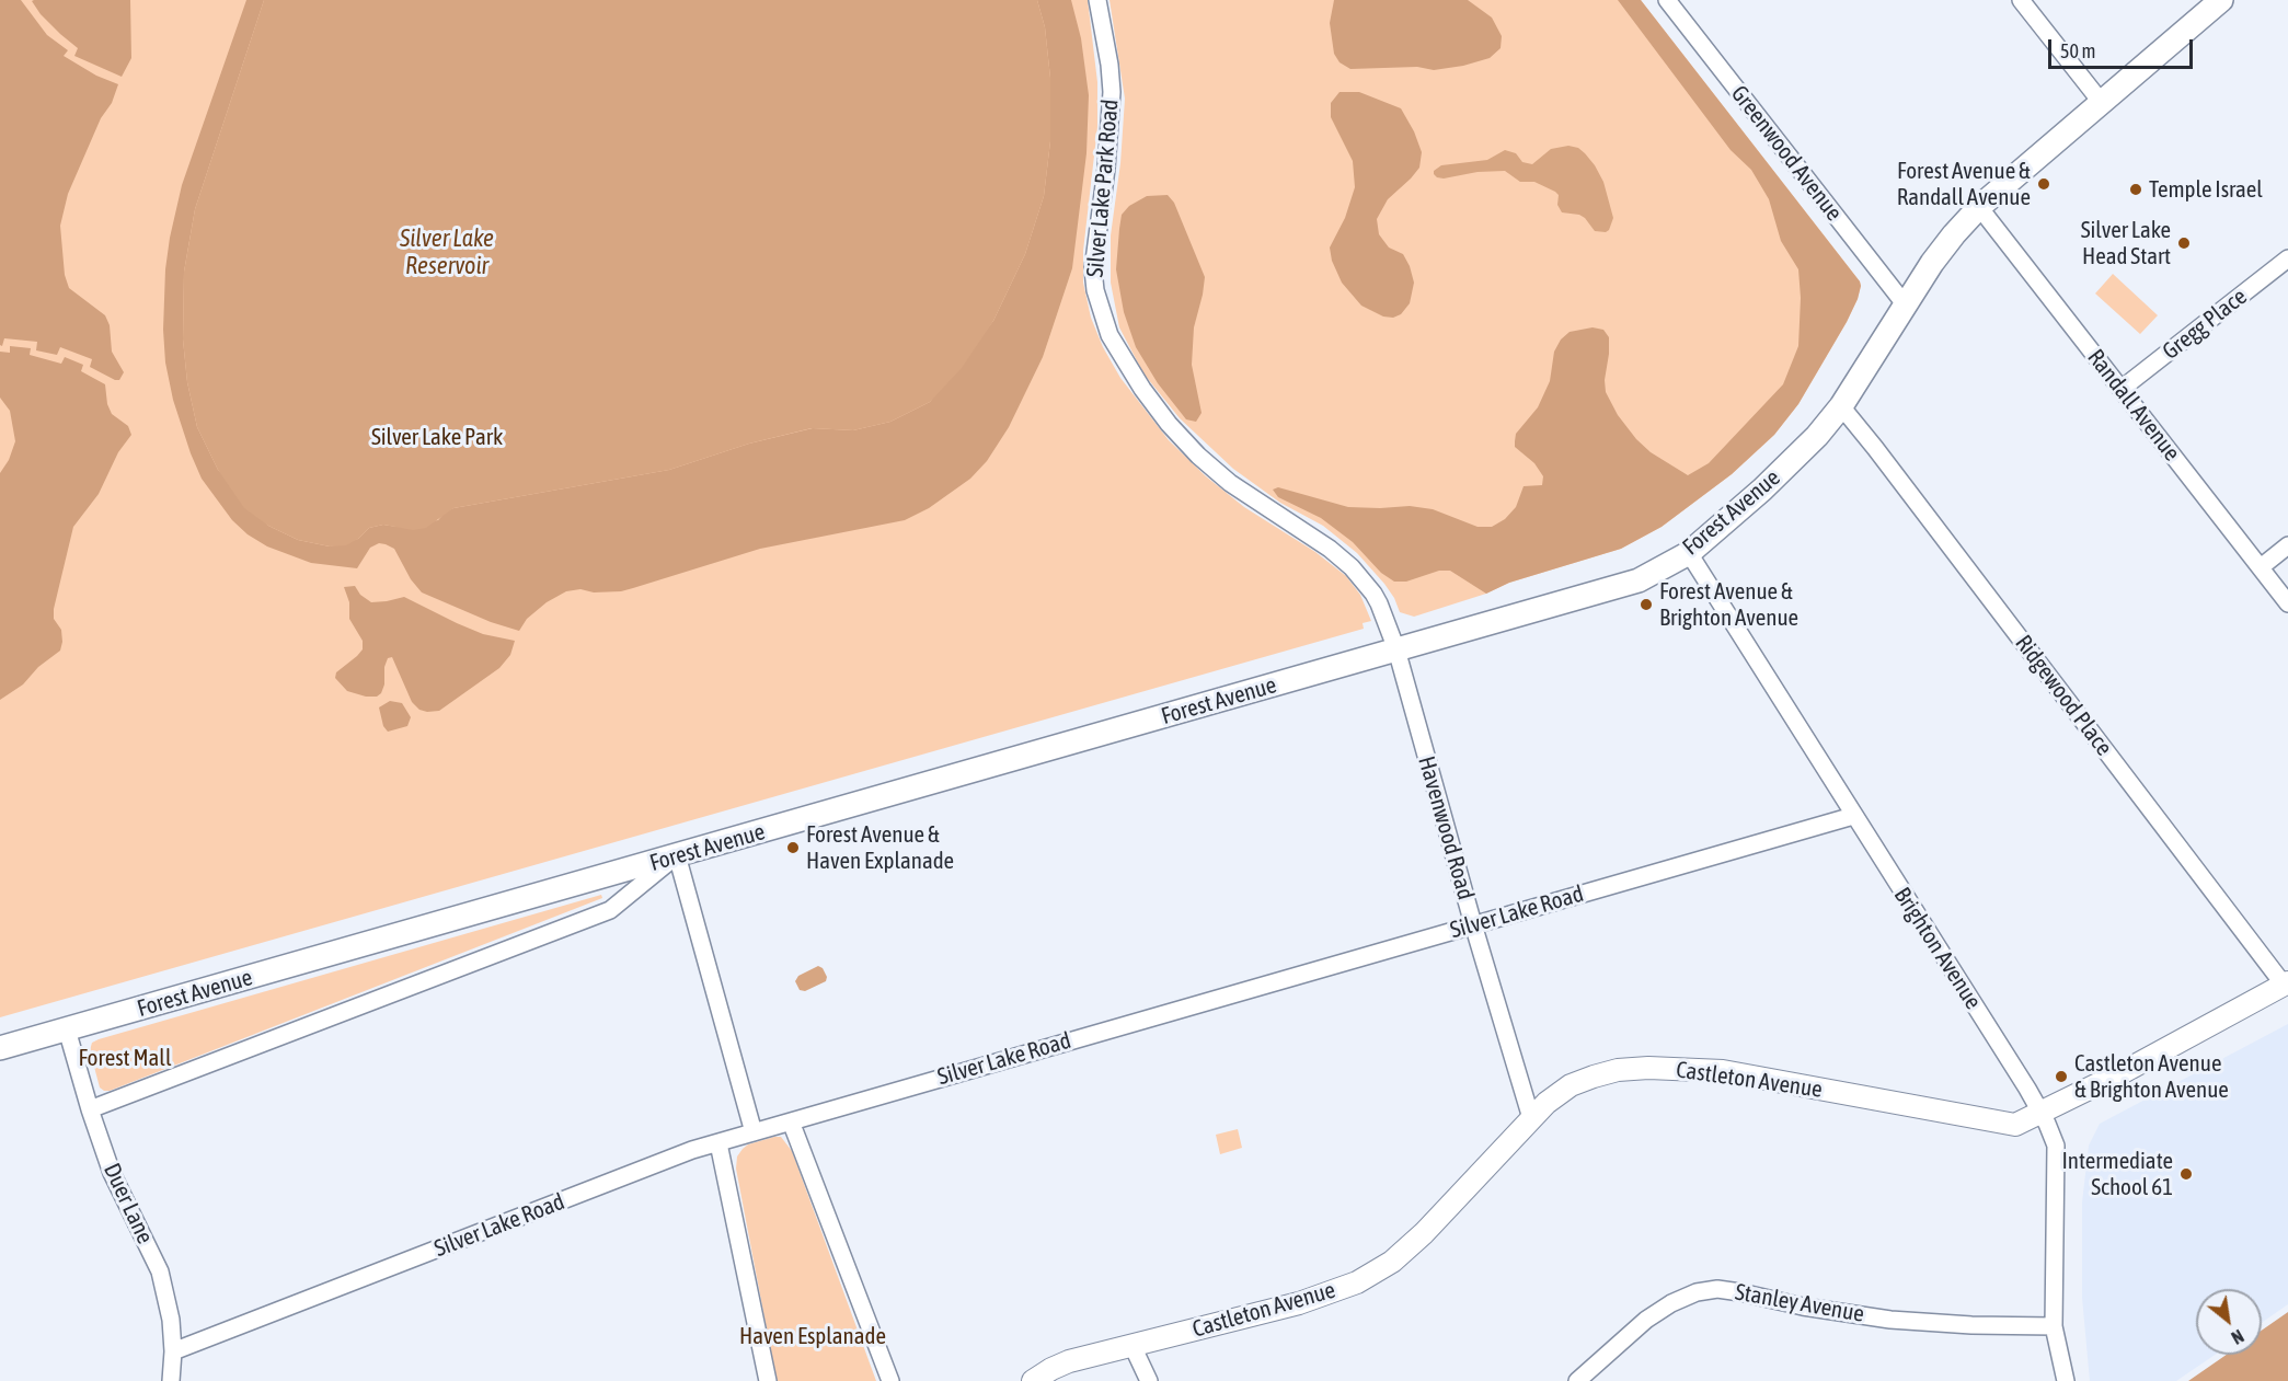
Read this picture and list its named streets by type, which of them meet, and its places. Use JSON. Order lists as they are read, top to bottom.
{
  "streets": {
    "main road": ["Forest Avenue"],
    "street": [
      "Greenwood Avenue",
      "Silver Lake Park Road",
      "Gregg Place",
      "Randall Avenue",
      "Ridgewood Place",
      "Havenwood Road",
      "Silver Lake Road",
      "Brighton Avenue",
      "Castleton Avenue",
      "Duer Lane",
      "Stanley Avenue"
    ]
  },
  "crossings": [
    ["Greenwood Avenue", "Forest Avenue"],
    ["Silver Lake Park Road", "Forest Avenue"],
    ["Silver Lake Park Road", "Havenwood Road"],
    ["Gregg Place", "Randall Avenue"],
    ["Randall Avenue", "Forest Avenue"],
    ["Forest Avenue", "Ridgewood Place"],
    ["Forest Avenue", "Havenwood Road"],
    ["Forest Avenue", "Brighton Avenue"],
    ["Forest Avenue", "Duer Lane"],
    ["Ridgewood Place", "Castleton Avenue"],
    ["Havenwood Road", "Silver Lake Road"],
    ["Havenwood Road", "Castleton Avenue"],
    ["Silver Lake Road", "Brighton Avenue"],
    ["Silver Lake Road", "Duer Lane"],
    ["Brighton Avenue", "Castleton Avenue"],
    ["Brighton Avenue", "Stanley Avenue"]
  ],
  "water": ["Silver Lake Reservoir"],
  "parks": ["Silver Lake Park", "Forest Mall", "Haven Esplanade"],
  "places": [
    "Forest Avenue & Randall Avenue",
    "Temple Israel",
    "Silver Lake Head Start",
    "Forest Avenue & Brighton Avenue",
    "Forest Avenue & Haven Explanade",
    "Castleton Avenue & Brighton Avenue",
    "Intermediate School 61"
  ],
  "scale_bar": "50 m",
  "north": "bottom right"
}
